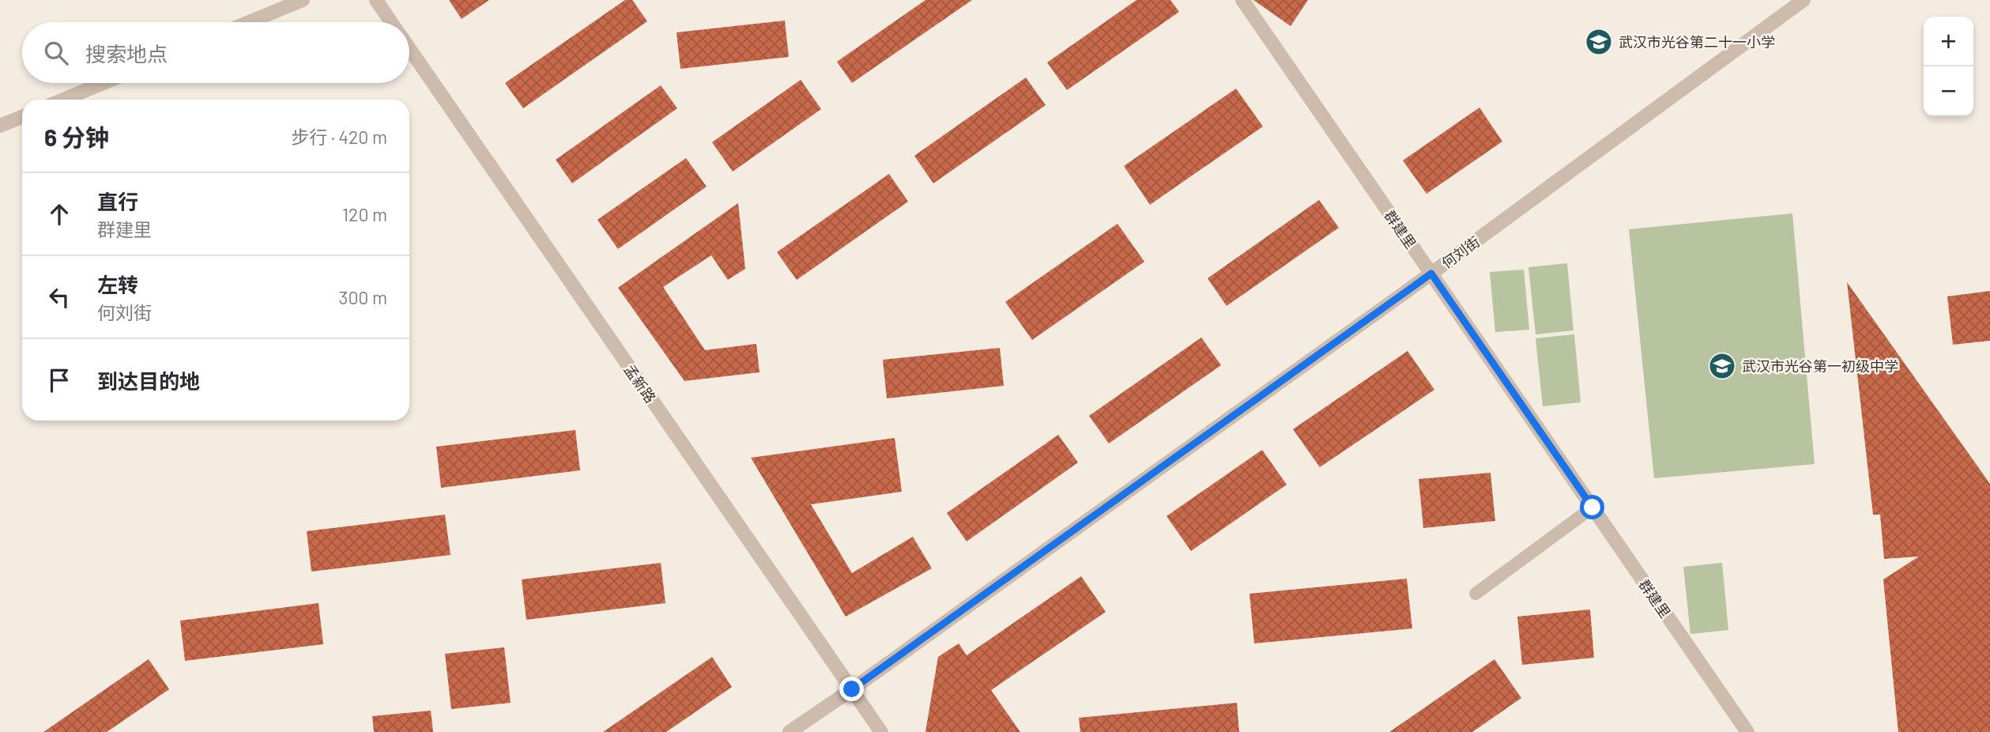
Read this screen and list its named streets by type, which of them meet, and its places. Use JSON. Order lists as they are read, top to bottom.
{
  "streets": {
    "street": ["群建里", "何刘街", "孟新路"]
  },
  "crossings": [
    ["群建里", "何刘街"],
    ["何刘街", "孟新路"]
  ],
  "places": {
    "school or university": ["武汉市光谷第二十一小学", "武汉市光谷第一初级中学"]
  },
  "page": {
    "map_buttons": ["+", "−"],
    "search": "搜索地点",
    "heading": ["6 分钟", "步行 · 420 m"],
    "list": [
      ["直行", "群建里", "120 m"],
      ["左转", "何刘街", "300 m"],
      "到达目的地"
    ]
  }
}
